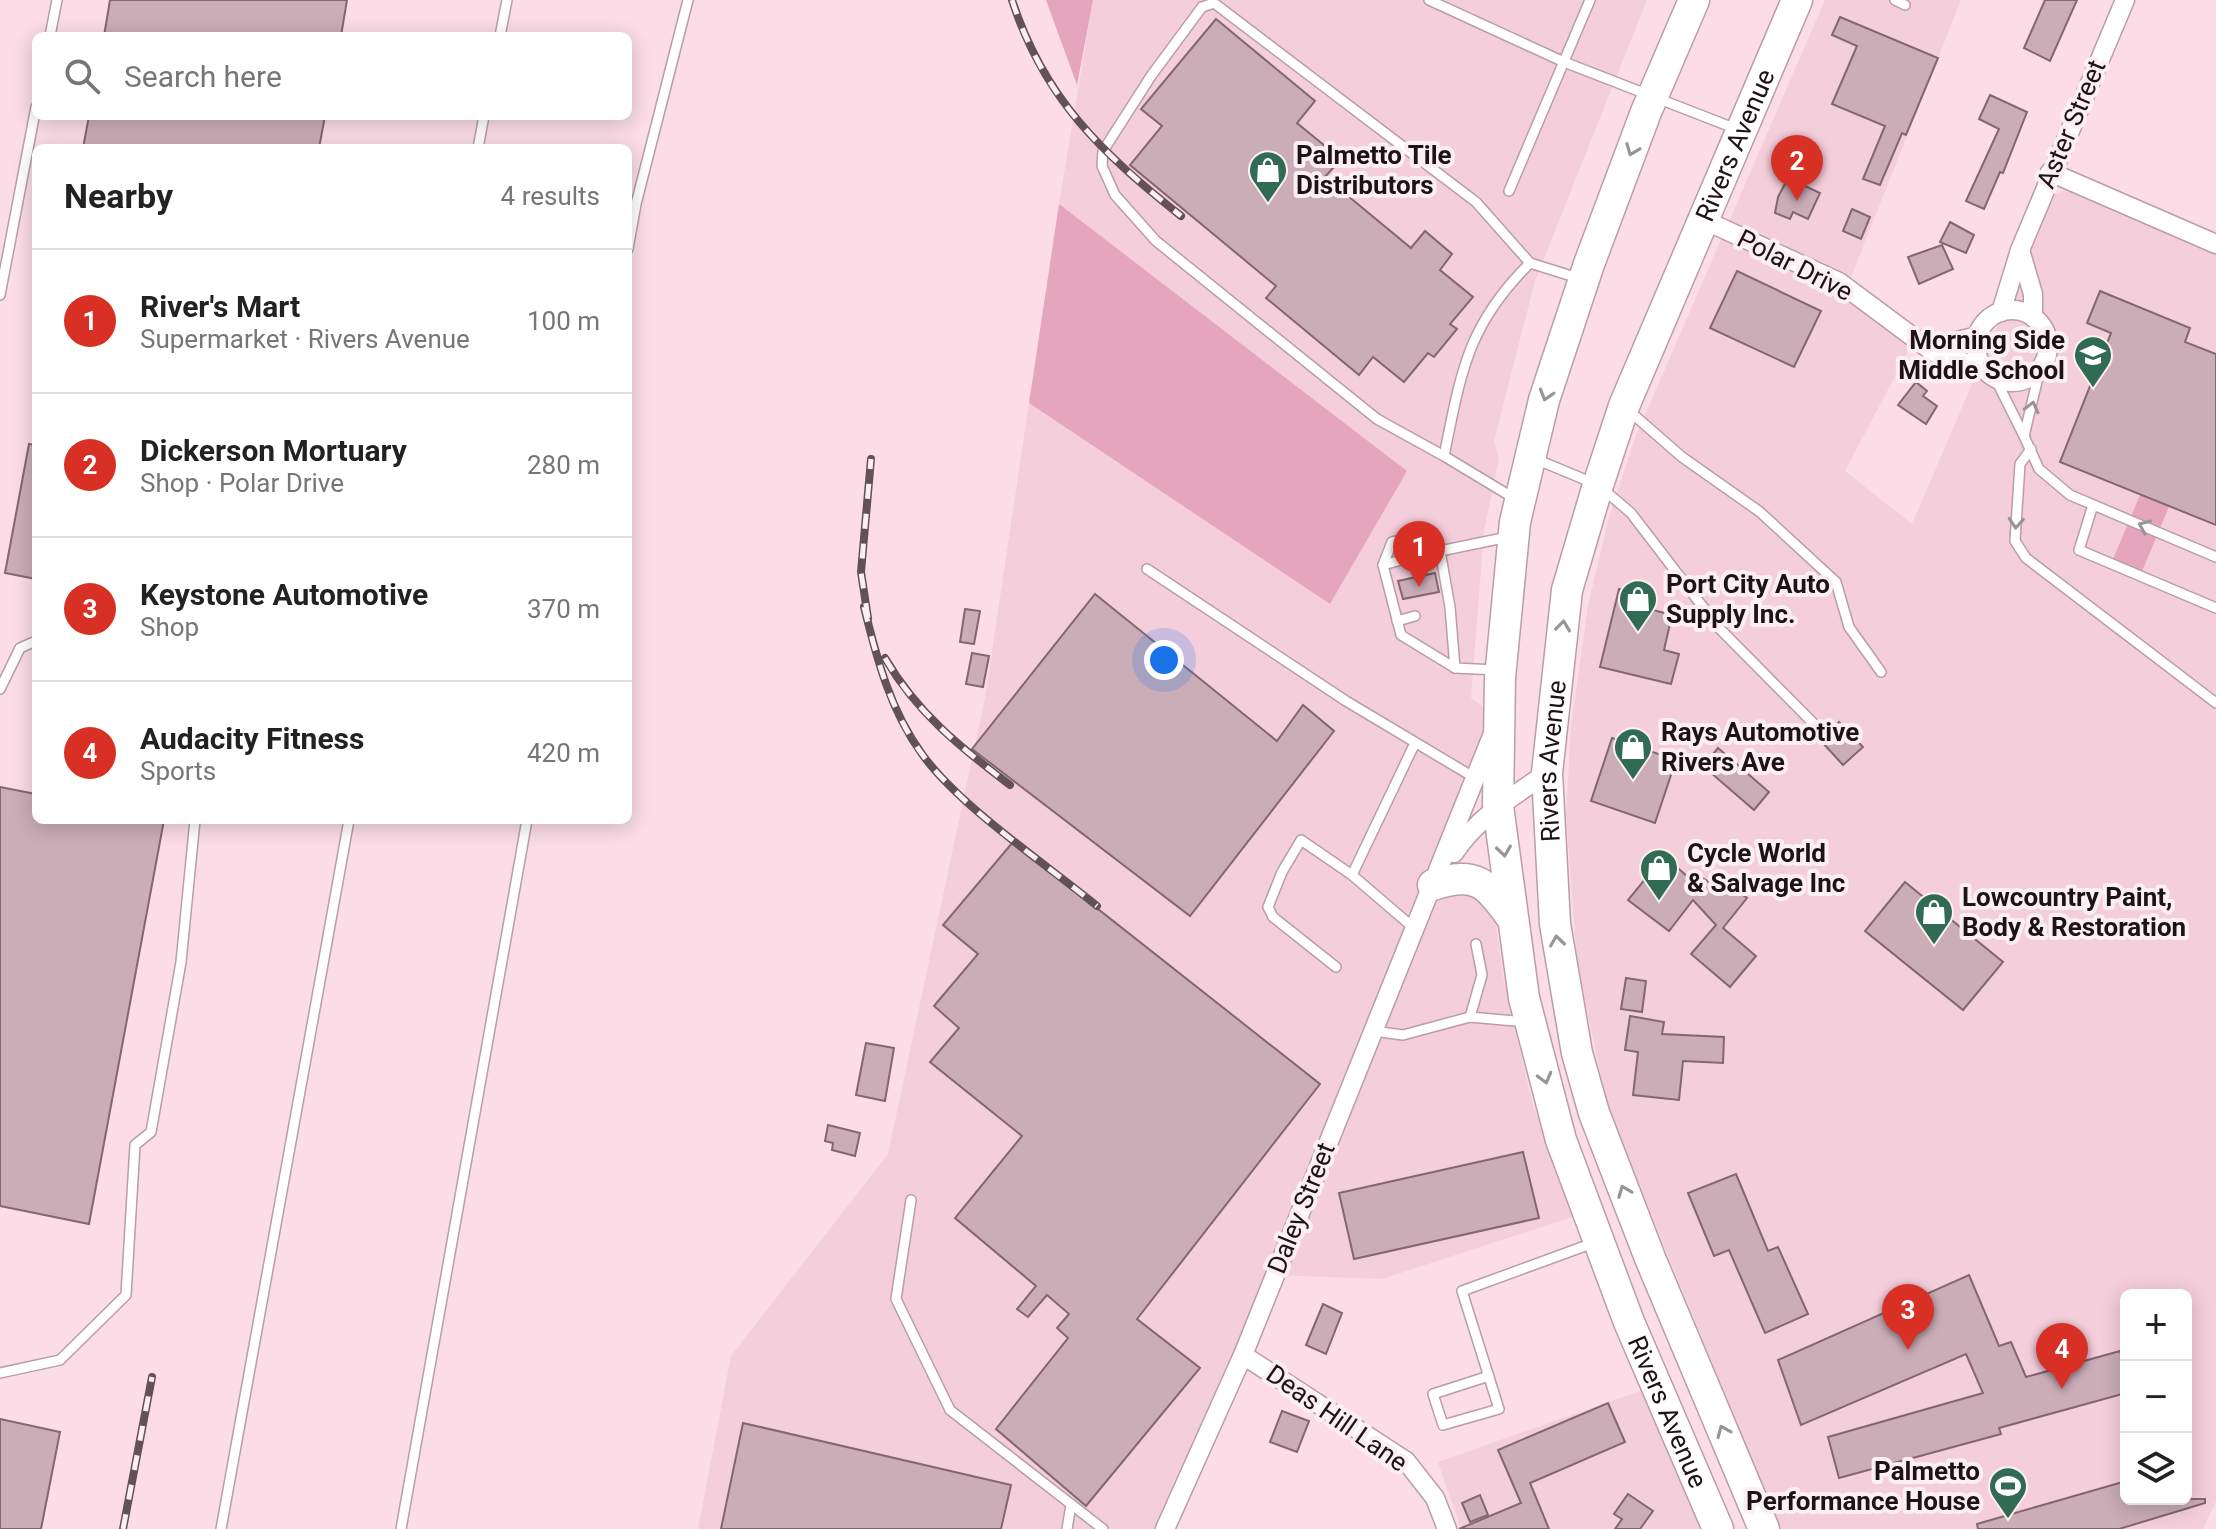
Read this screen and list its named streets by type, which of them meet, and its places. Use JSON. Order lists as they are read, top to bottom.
{
  "streets": {
    "main road": ["Rivers Avenue"],
    "street": [
      "Aster Street",
      "Polar Drive",
      "Daley Street",
      "Deas Hill Lane"
    ]
  },
  "crossings": [
    ["Aster Street", "Polar Drive"],
    ["Rivers Avenue", "Polar Drive"],
    ["Rivers Avenue", "Daley Street"],
    ["Daley Street", "Deas Hill Lane"]
  ],
  "places": {
    "shop": [
      "Palmetto Tile Distributors",
      "Port City Auto Supply Inc.",
      "Rays Automotive Rivers Ave",
      "Cycle World & Salvage Inc",
      "Lowcountry Paint, Body & Restoration"
    ],
    "school or university": ["Morning Side Middle School"],
    "sports": ["Palmetto Performance House"]
  },
  "page": {
    "search": "Search here",
    "pins": [
      "2",
      "1",
      "3",
      "4"
    ],
    "heading": ["Nearby", "4 results"],
    "list": [
      {
        "mark": "1",
        "name": "River's Mart",
        "note": "Supermarket · Rivers Avenue",
        "value": "100 m"
      },
      {
        "mark": "2",
        "name": "Dickerson Mortuary",
        "note": "Shop · Polar Drive",
        "value": "280 m"
      },
      {
        "mark": "3",
        "name": "Keystone Automotive",
        "note": "Shop",
        "value": "370 m"
      },
      {
        "mark": "4",
        "name": "Audacity Fitness",
        "note": "Sports",
        "value": "420 m"
      }
    ],
    "map_buttons": ["+", "−"]
  }
}
